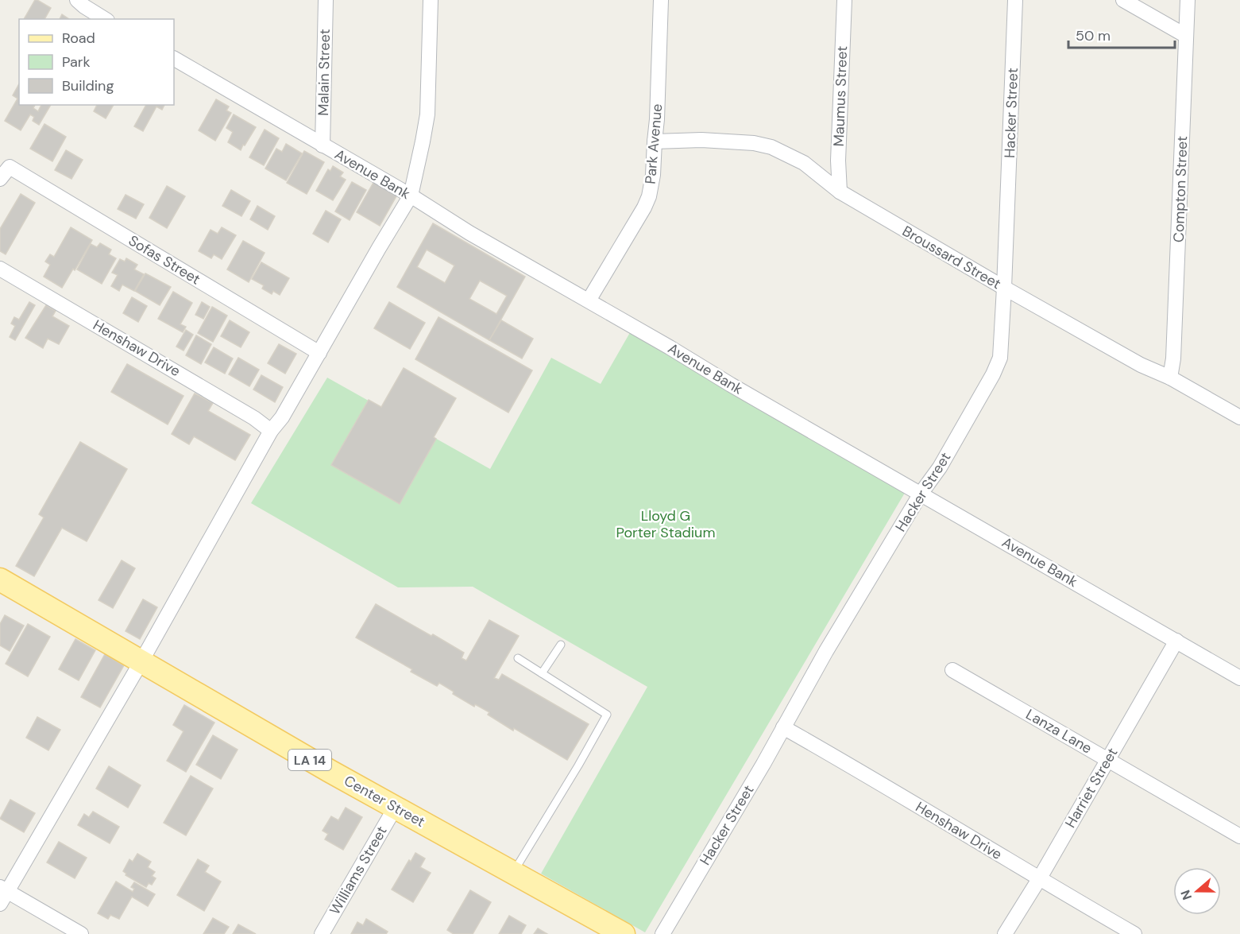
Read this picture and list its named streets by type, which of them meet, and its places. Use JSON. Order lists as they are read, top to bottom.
{
  "streets": {
    "main road": ["LA 14", "Center Street"],
    "street": [
      "Malain Street",
      "Maumus Street",
      "Hacker Street",
      "Park Avenue",
      "Avenue Bank",
      "Compton Street",
      "Broussard Street",
      "Sofas Street",
      "Henshaw Drive",
      "Lanza Lane",
      "Harriet Street",
      "Williams Street"
    ]
  },
  "crossings": [
    ["Malain Street", "Avenue Bank"],
    ["Maumus Street", "Broussard Street"],
    ["Hacker Street", "Avenue Bank"],
    ["Hacker Street", "Broussard Street"],
    ["Hacker Street", "Henshaw Drive"],
    ["Park Avenue", "Avenue Bank"],
    ["Park Avenue", "Broussard Street"],
    ["Avenue Bank", "Harriet Street"],
    ["Compton Street", "Broussard Street"],
    ["Henshaw Drive", "Harriet Street"],
    ["Lanza Lane", "Harriet Street"],
    ["Center Street", "Williams Street"]
  ],
  "parks": ["Lloyd G Porter Stadium"],
  "legend": ["Road", "Park", "Building"],
  "scale_bar": "50 m",
  "north": "left"
}
